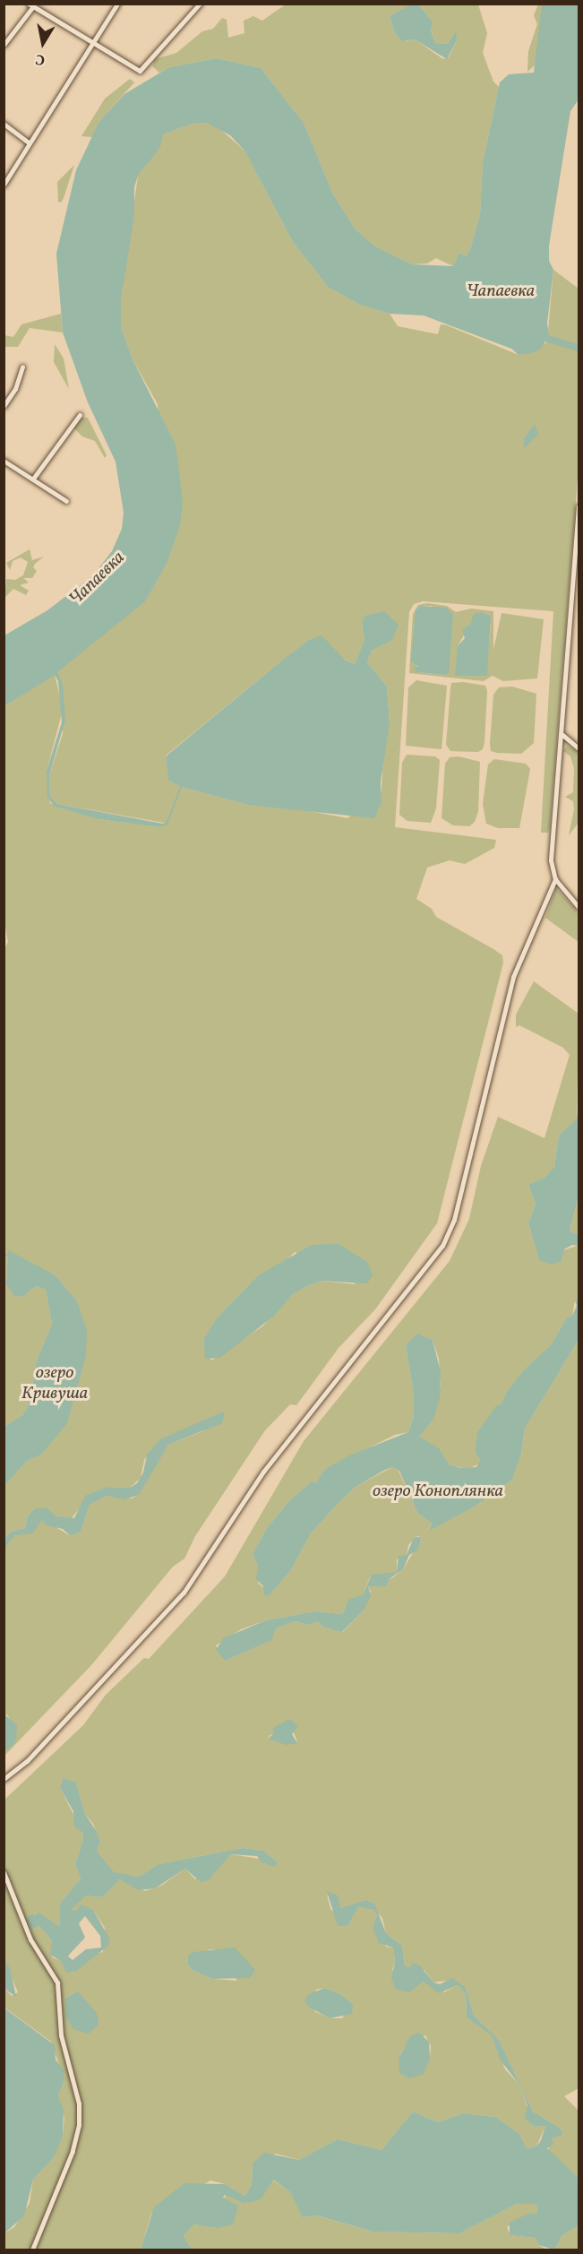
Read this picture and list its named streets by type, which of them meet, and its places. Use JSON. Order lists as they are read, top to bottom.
{
  "water": ["Чапаевка", "озеро Кривуша", "озеро Коноплянка"],
  "north": "bottom"
}
